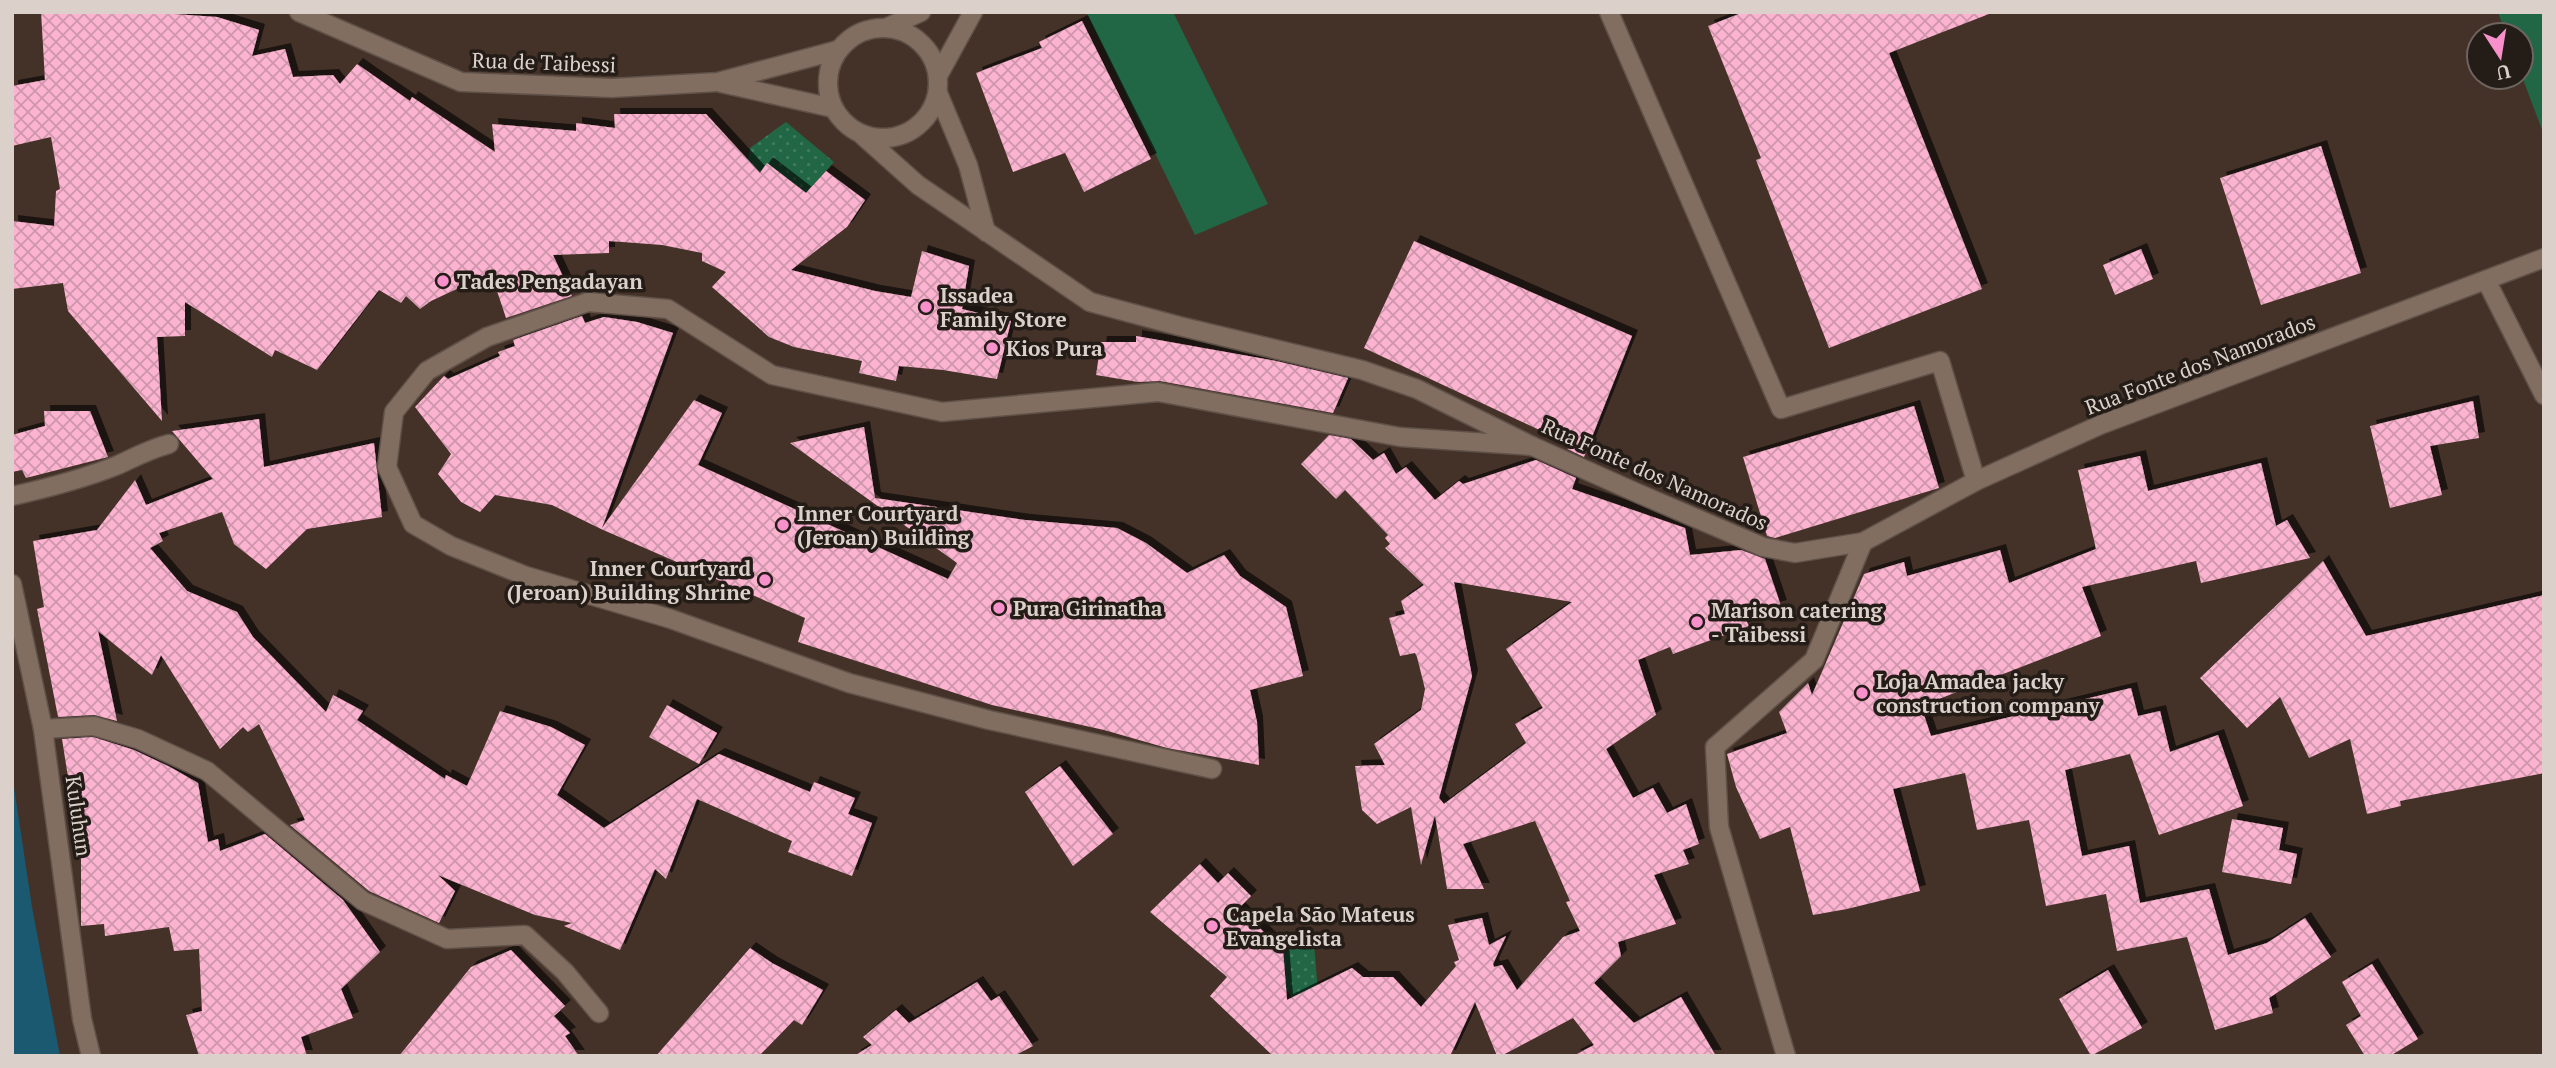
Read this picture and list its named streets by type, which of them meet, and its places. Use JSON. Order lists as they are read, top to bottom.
{
  "streets": {
    "street": ["Rua de Taibessi", "Rua Fonte dos Namorados", "Kuluhun"]
  },
  "crossings": [
    ["Rua de Taibessi", "Rua Fonte dos Namorados"]
  ],
  "places": [
    "Tades Pengadayan",
    "Issadea Family Store",
    "Kios Pura",
    "Inner Courtyard (Jeroan) Building",
    "Inner Courtyard (Jeroan) Building Shrine",
    "Pura Girinatha",
    "Marison catering - Taibessi",
    "Loja Amadea jacky construction company",
    "Capela São Mateus Evangelista"
  ],
  "north": "bottom"
}
